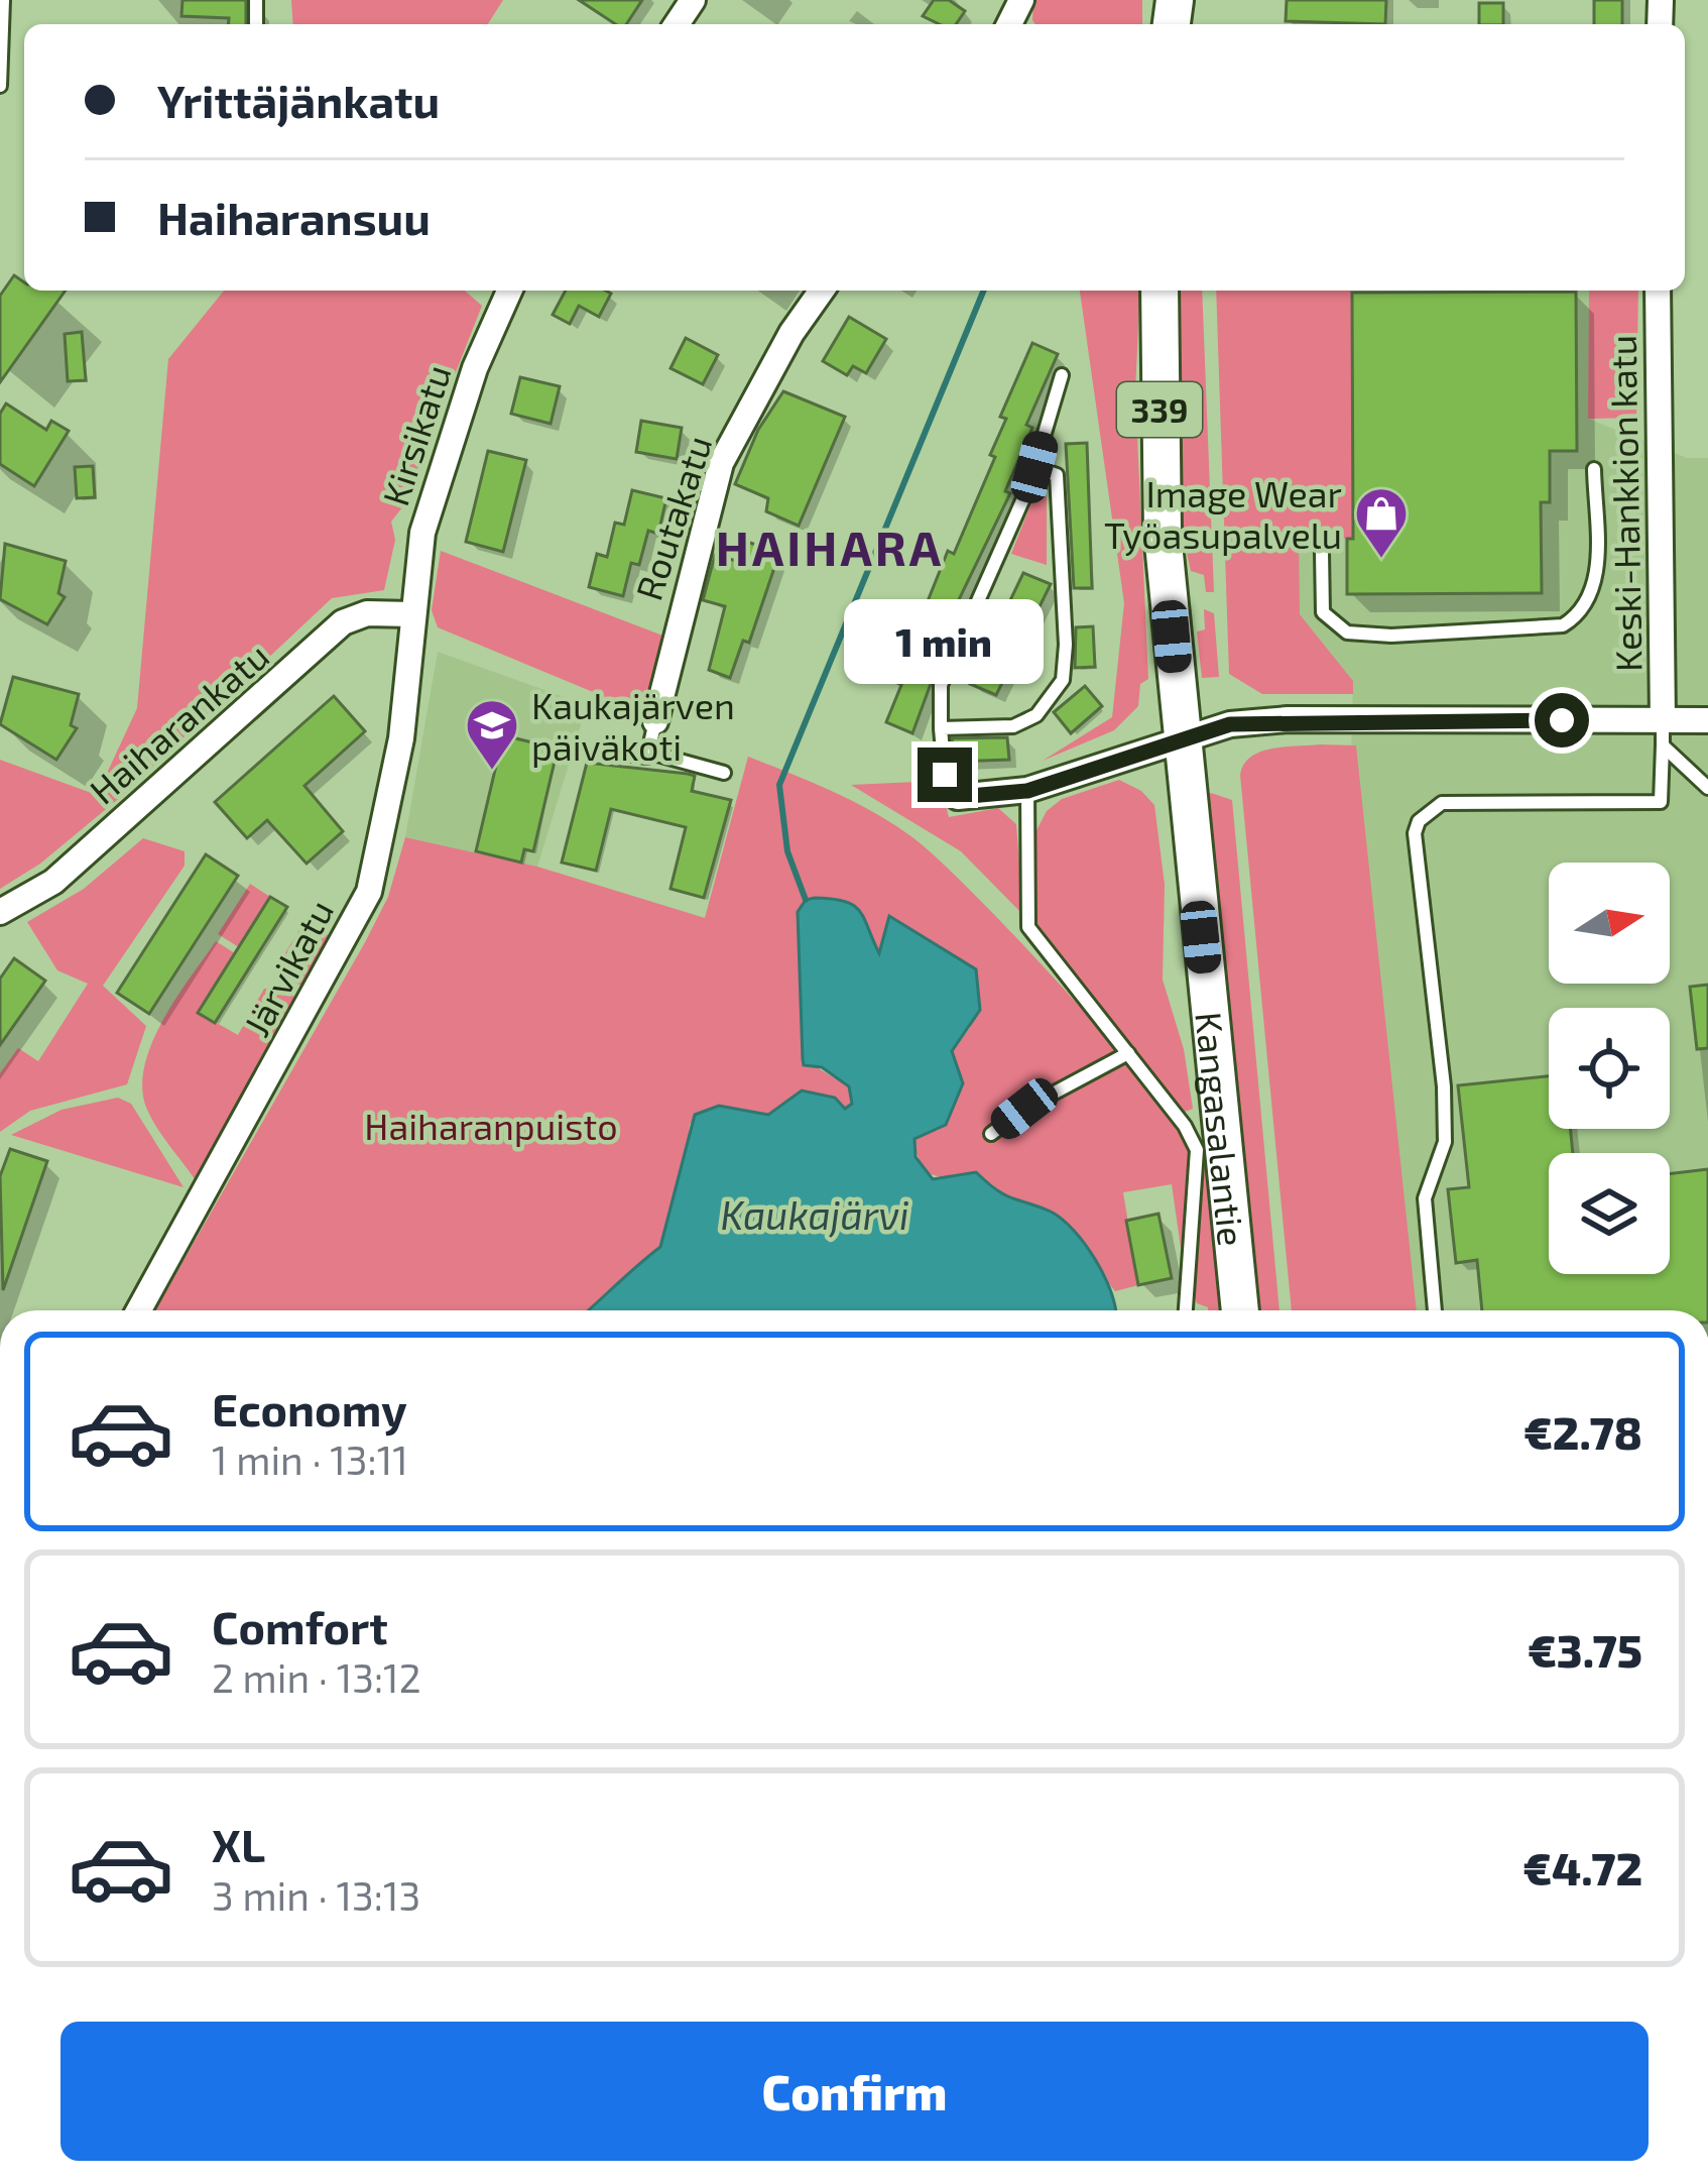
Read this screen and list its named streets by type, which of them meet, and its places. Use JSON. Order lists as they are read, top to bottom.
{
  "streets": {
    "main road": ["339", "Kangasalantie"],
    "street": [
      "Kirsikatu",
      "Keski-Hankkion katu",
      "Routakatu",
      "Haiharankatu",
      "Järvikatu"
    ]
  },
  "crossings": [
    ["Kirsikatu", "Haiharankatu"],
    ["Kirsikatu", "Järvikatu"],
    ["Haiharankatu", "Järvikatu"]
  ],
  "districts": ["HAIHARA"],
  "water": ["Kaukajärvi"],
  "parks": ["Haiharanpuisto"],
  "places": {
    "shop": ["Image Wear Työasupalvelu"],
    "school or university": ["Kaukajärven päiväkoti"]
  },
  "north": "right",
  "page": {
    "banner": ["Yrittäjänkatu", "Haiharansuu"],
    "bubble": "1 min",
    "list": [
      {
        "name": "Economy",
        "note": "1 min · 13:11",
        "value": "€2.78"
      },
      {
        "name": "Comfort",
        "note": "2 min · 13:12",
        "value": "€3.75"
      },
      {
        "name": "XL",
        "note": "3 min · 13:13",
        "value": "€4.72"
      }
    ],
    "buttons": "Confirm"
  }
}
